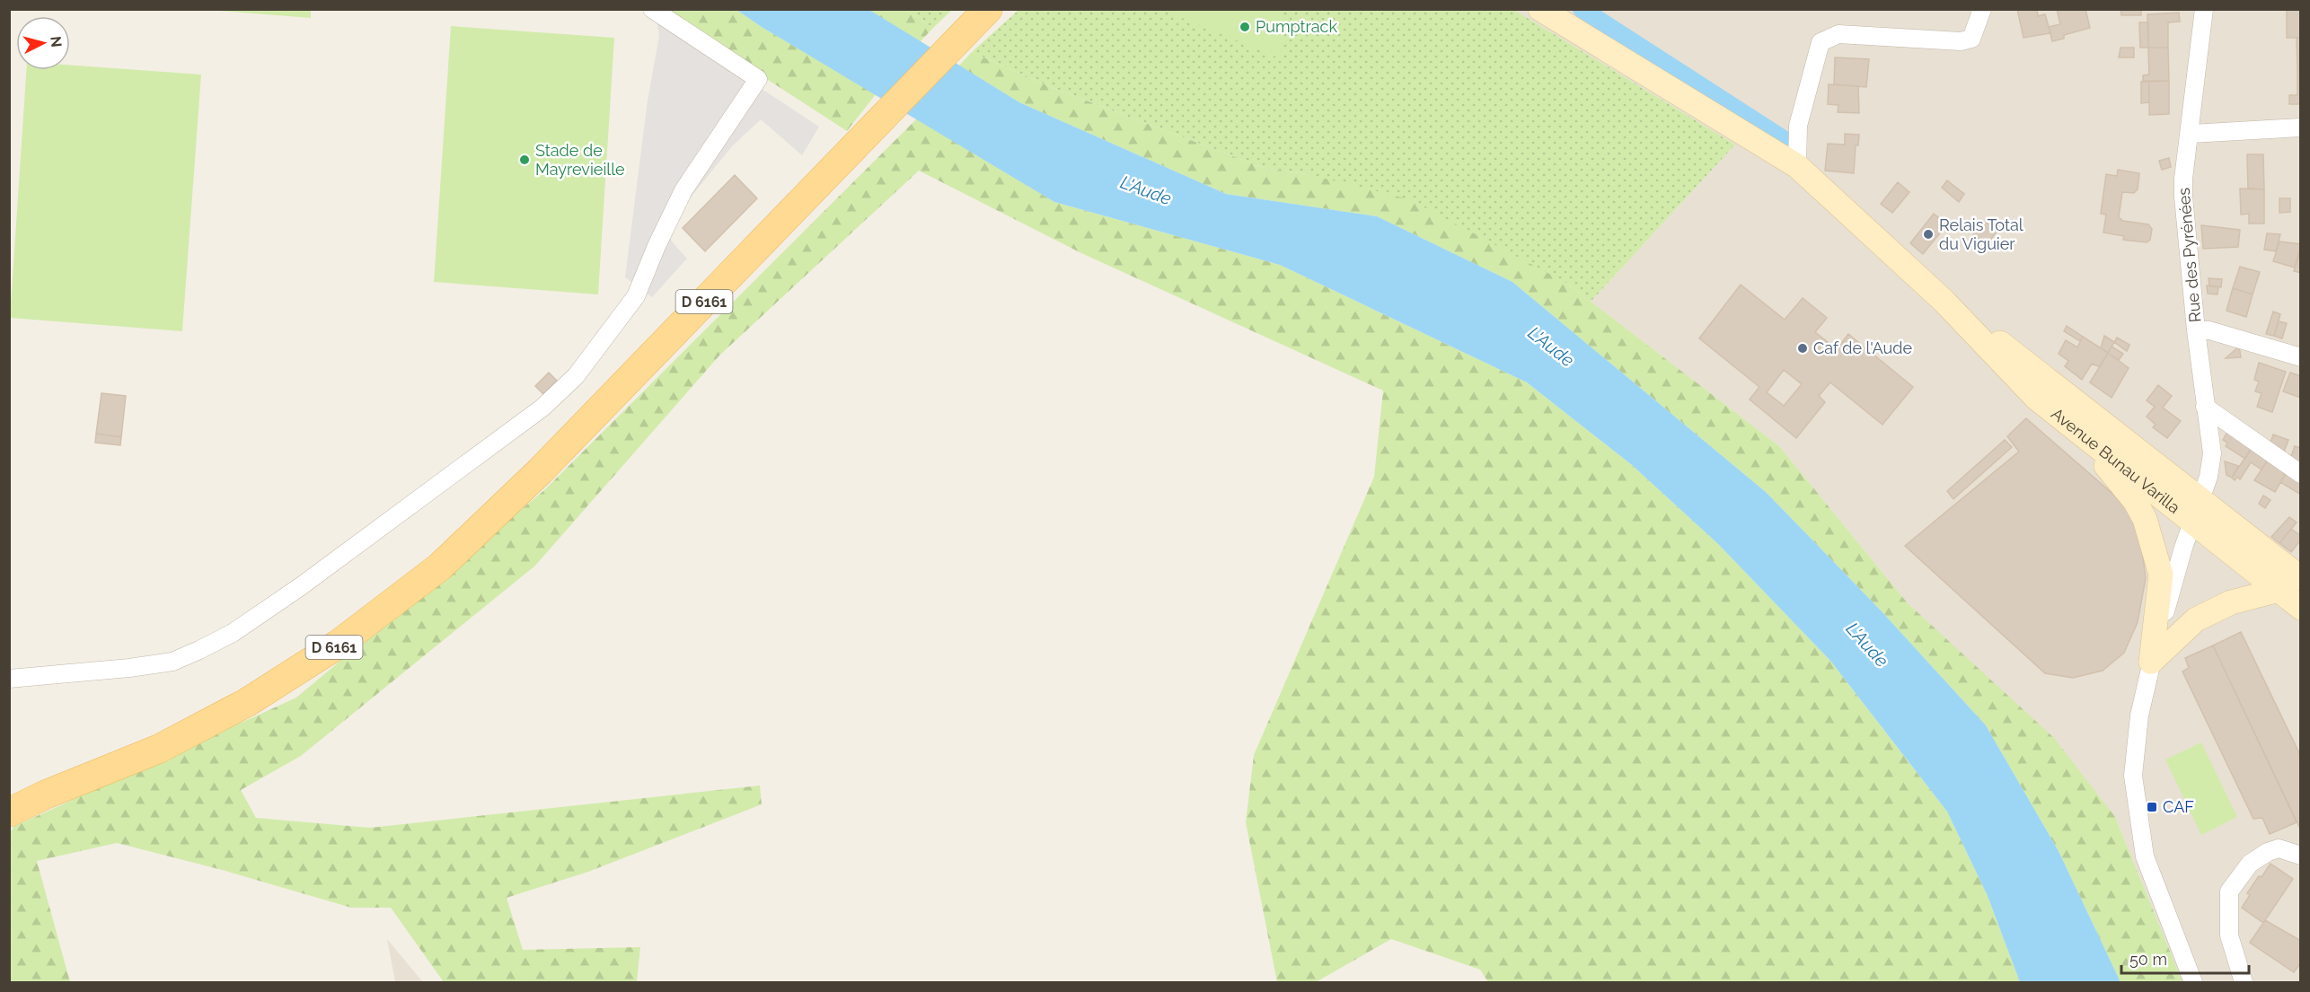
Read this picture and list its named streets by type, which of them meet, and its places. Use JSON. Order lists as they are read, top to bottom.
{
  "streets": {
    "main road": ["D 6161", "Avenue Bunau Varilla"],
    "street": ["Rue des Pyrénées"]
  },
  "crossings": [
    ["Rue des Pyrénées", "Avenue Bunau Varilla"]
  ],
  "water": ["L'Aude"],
  "places": {
    "other": [
      "Pumptrack",
      "Stade de Mayrevieille",
      "Relais Total du Viguier",
      "Caf de l'Aude"
    ],
    "transit": ["CAF"]
  },
  "scale_bar": "50 m",
  "north": "right"
}
